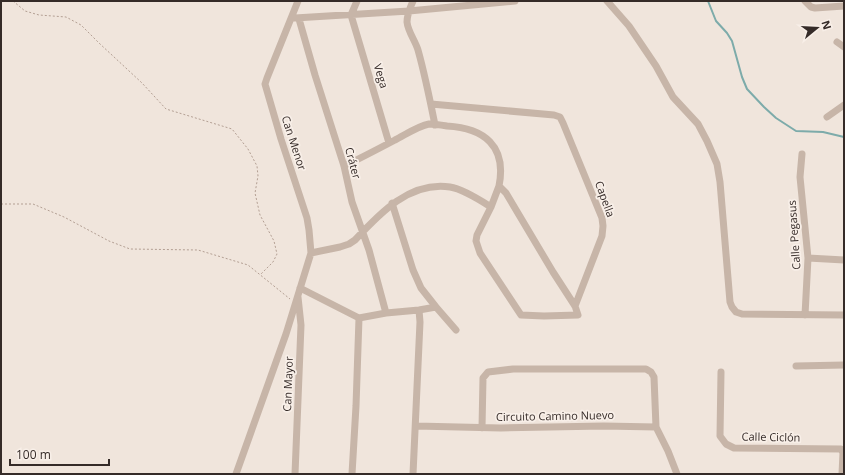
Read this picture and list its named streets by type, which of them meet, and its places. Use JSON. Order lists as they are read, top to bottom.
{
  "streets": {
    "street": [
      "Vega",
      "Can Menor",
      "Cráter",
      "Capella",
      "Calle Pegasus",
      "Can Mayor",
      "Circuito Camino Nuevo",
      "Calle Ciclón"
    ]
  },
  "crossings": [
    ["Can Menor", "Can Mayor"]
  ],
  "scale_bar": "100 m",
  "north": "right"
}
